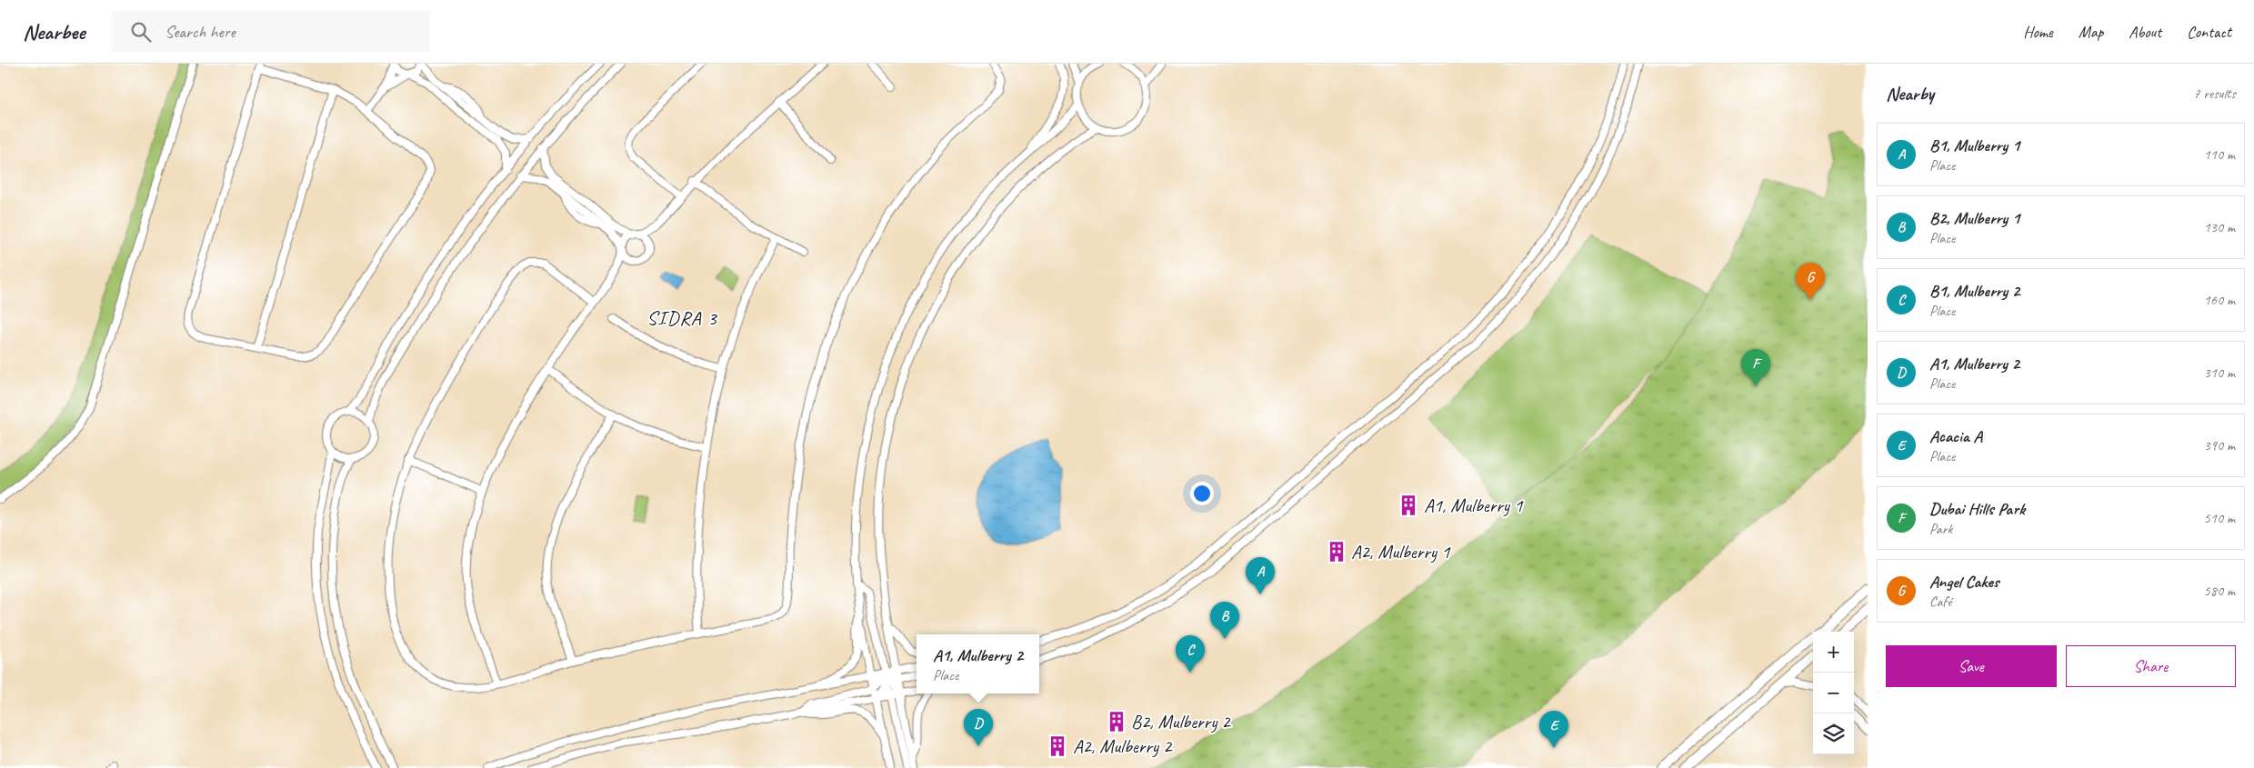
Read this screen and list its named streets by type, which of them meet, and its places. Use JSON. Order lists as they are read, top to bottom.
{
  "districts": ["SIDRA 3"],
  "places": {
    "building": [
      "A1, Mulberry 1",
      "A2, Mulberry 1",
      "B2, Mulberry 2",
      "A2, Mulberry 2"
    ]
  },
  "page": {
    "header": "Nearbee",
    "search": "Search here",
    "nav": [
      "Home",
      "Map",
      "About",
      "Contact"
    ],
    "heading": ["Nearby", "7 results"],
    "list": [
      {
        "mark": "A",
        "name": "B1, Mulberry 1",
        "note": "Place",
        "value": "110 m"
      },
      {
        "mark": "B",
        "name": "B2, Mulberry 1",
        "note": "Place",
        "value": "130 m"
      },
      {
        "mark": "C",
        "name": "B1, Mulberry 2",
        "note": "Place",
        "value": "160 m"
      },
      {
        "mark": "D",
        "name": "A1, Mulberry 2",
        "note": "Place",
        "value": "310 m"
      },
      {
        "mark": "E",
        "name": "Acacia A",
        "note": "Place",
        "value": "390 m"
      },
      {
        "mark": "F",
        "name": "Dubai Hills Park",
        "note": "Park",
        "value": "510 m"
      },
      {
        "mark": "G",
        "name": "Angel Cakes",
        "note": "Café",
        "value": "580 m"
      }
    ],
    "pins": [
      "G",
      "F",
      "A",
      "B",
      "C",
      "D",
      "E"
    ],
    "map_buttons": ["+", "−"],
    "buttons": ["Save", "Share"],
    "popup": ["A1, Mulberry 2", "Place"]
  }
}
